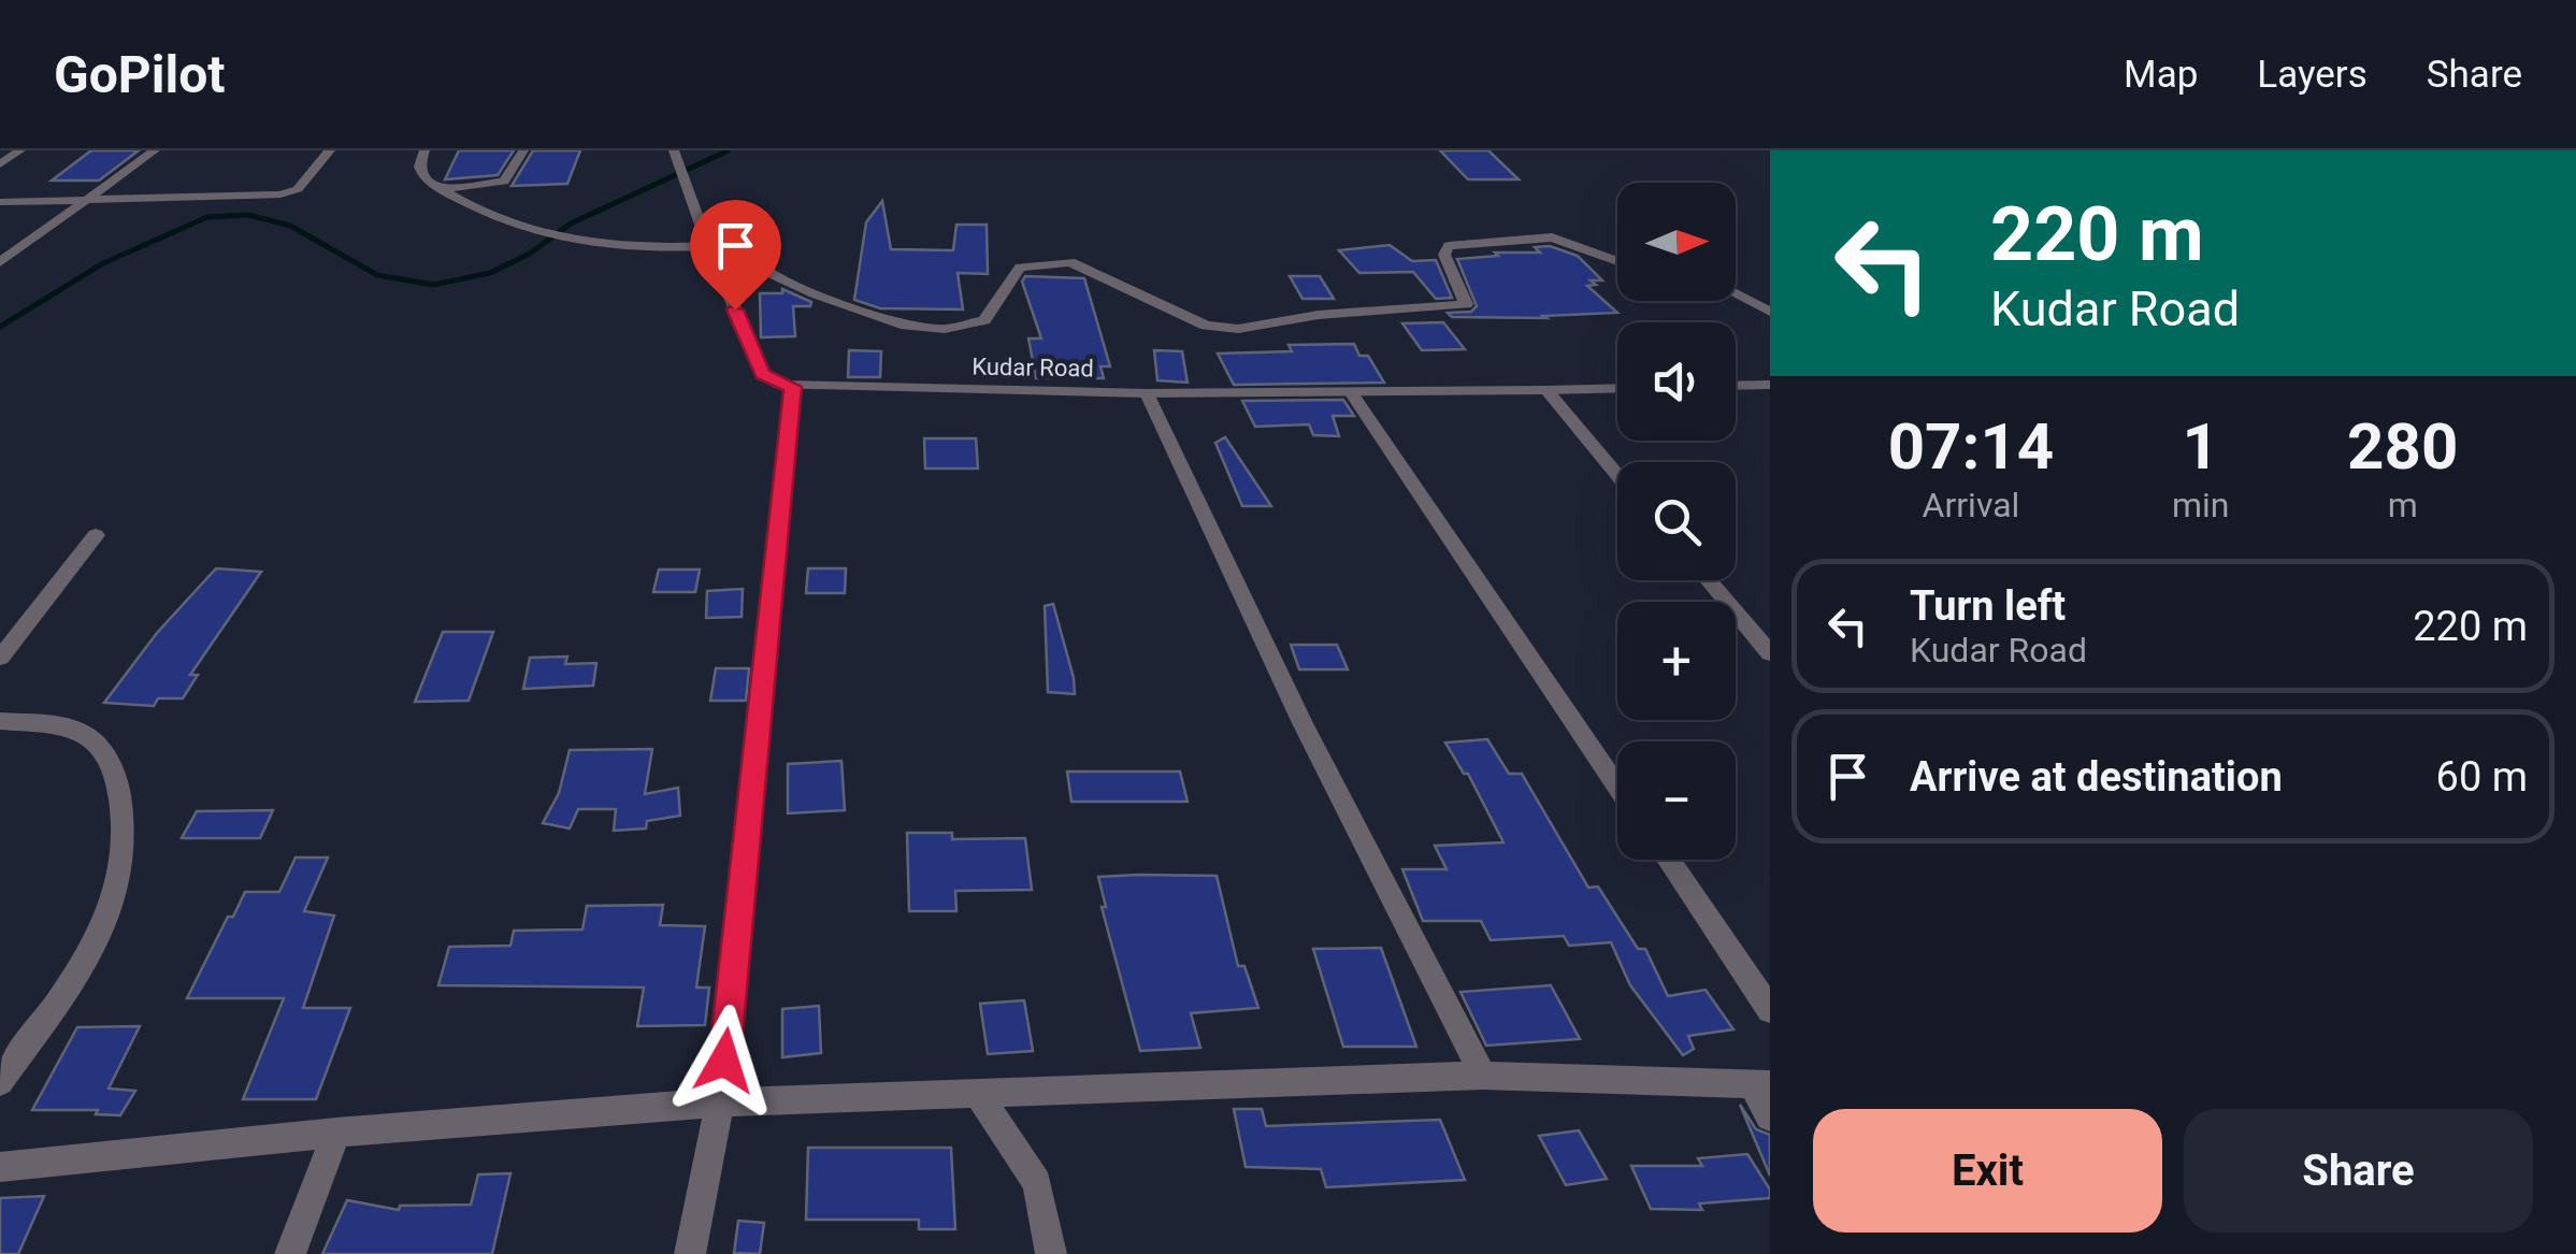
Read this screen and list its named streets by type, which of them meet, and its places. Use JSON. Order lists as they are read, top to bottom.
{
  "streets": {
    "street": ["Kudar Road"]
  },
  "north": "right",
  "page": {
    "header": "GoPilot",
    "nav": ["Map", "Layers", "Share"],
    "turn": ["220 m", "Kudar Road"],
    "map_buttons": ["+", "−"],
    "eta": [
      "07:14",
      "Arrival",
      "1",
      "min",
      "280",
      "m"
    ],
    "list": [
      {
        "name": "Turn left",
        "note": "Kudar Road",
        "value": "220 m"
      },
      {
        "name": "Arrive at destination",
        "value": "60 m"
      }
    ],
    "buttons": ["Exit", "Share"]
  }
}
